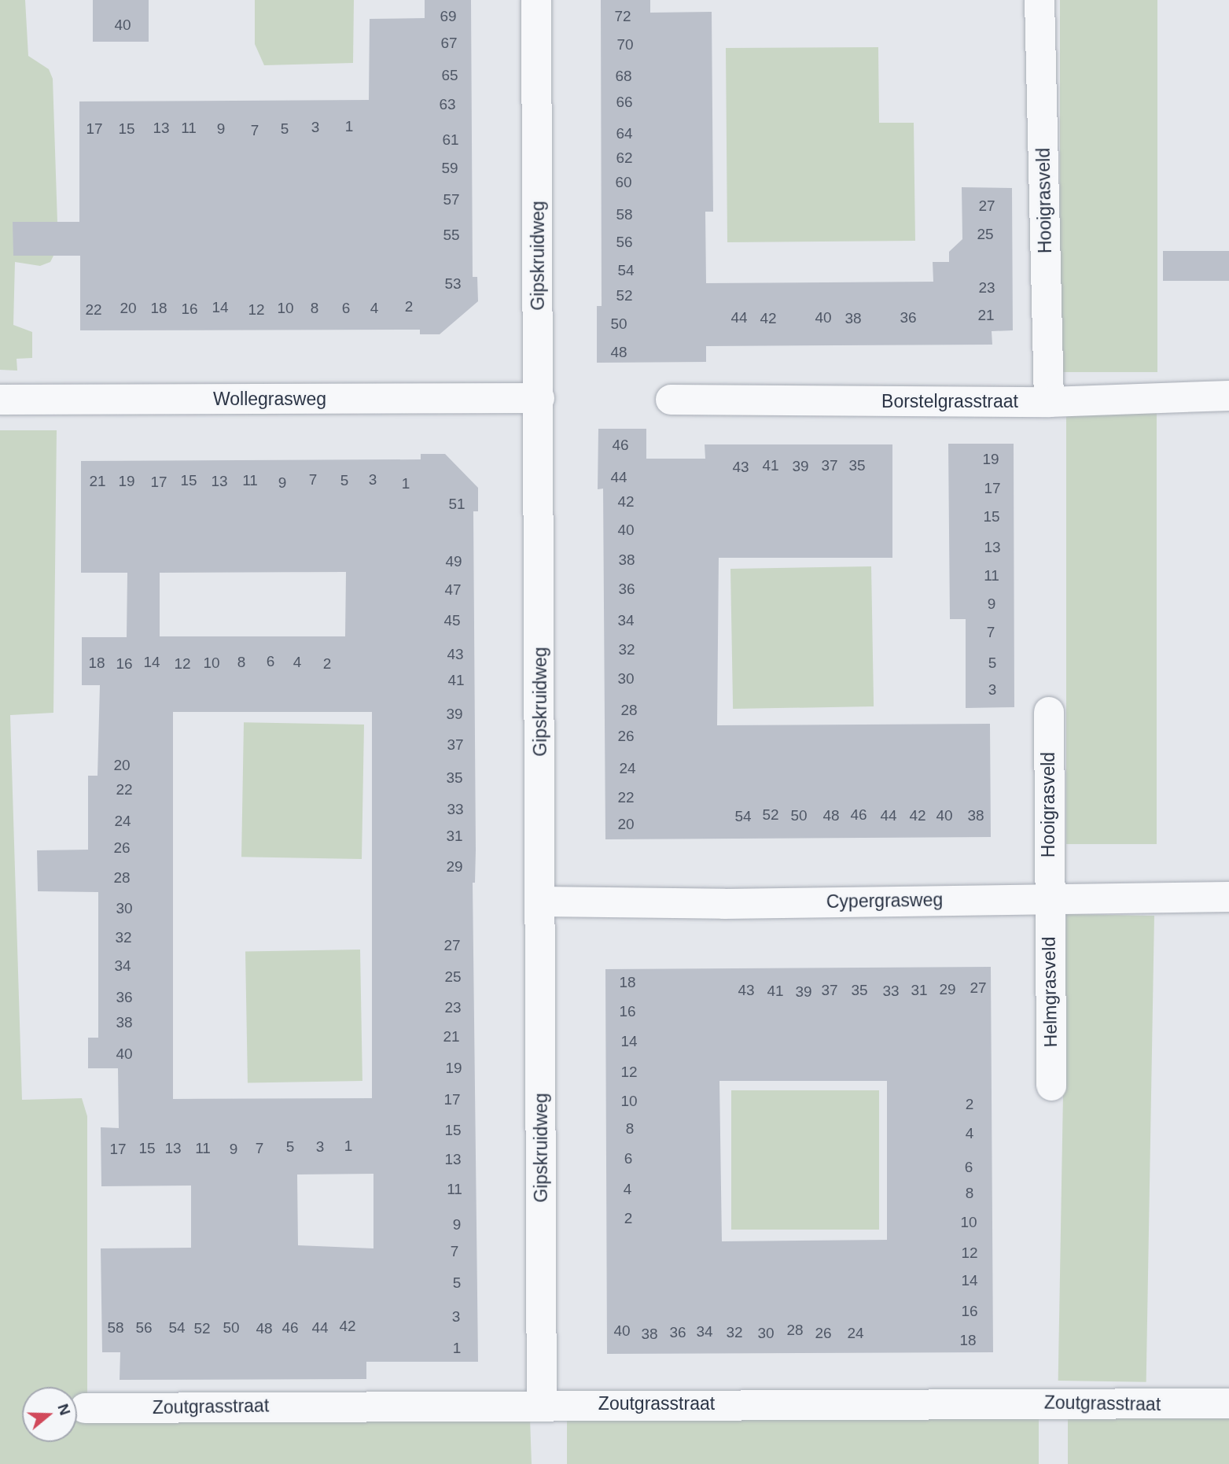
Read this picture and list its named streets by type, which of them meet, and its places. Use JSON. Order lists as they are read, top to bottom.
{
  "streets": {
    "street": [
      "Hooigrasveld",
      "Gipskruidweg",
      "Wollegrasweg",
      "Borstelgrasstraat",
      "Cypergrasweg",
      "Helmgrasveld",
      "Zoutgrasstraat"
    ]
  },
  "crossings": [
    ["Hooigrasveld", "Borstelgrasstraat"],
    ["Hooigrasveld", "Cypergrasweg"],
    ["Hooigrasveld", "Helmgrasveld"],
    ["Gipskruidweg", "Wollegrasweg"],
    ["Gipskruidweg", "Cypergrasweg"],
    ["Gipskruidweg", "Zoutgrasstraat"],
    ["Cypergrasweg", "Helmgrasveld"]
  ],
  "house_numbers": [
    "69",
    "72",
    "40",
    "67",
    "70",
    "65",
    "68",
    "66",
    "63",
    "1",
    "3",
    "13",
    "11",
    "17",
    "15",
    "9",
    "5",
    "7",
    "64",
    "61",
    "62",
    "59",
    "60",
    "57",
    "27",
    "58",
    "25",
    "55",
    "56",
    "54",
    "53",
    "23",
    "52",
    "2",
    "14",
    "20",
    "18",
    "10",
    "8",
    "6",
    "4",
    "16",
    "22",
    "12",
    "21",
    "44",
    "40",
    "36",
    "42",
    "38",
    "50",
    "48",
    "46",
    "19",
    "41",
    "37",
    "35",
    "39",
    "43",
    "44",
    "7",
    "3",
    "15",
    "11",
    "5",
    "21",
    "19",
    "13",
    "17",
    "9",
    "1",
    "17",
    "42",
    "51",
    "15",
    "40",
    "13",
    "38",
    "49",
    "11",
    "36",
    "47",
    "9",
    "45",
    "34",
    "7",
    "32",
    "43",
    "6",
    "14",
    "8",
    "4",
    "18",
    "10",
    "5",
    "16",
    "12",
    "2",
    "30",
    "41",
    "3",
    "28",
    "39",
    "26",
    "37",
    "20",
    "24",
    "35",
    "22",
    "22",
    "33",
    "52",
    "46",
    "50",
    "48",
    "44",
    "42",
    "40",
    "38",
    "54",
    "24",
    "20",
    "31",
    "26",
    "29",
    "28",
    "30",
    "32",
    "27",
    "34",
    "25",
    "18",
    "27",
    "29",
    "43",
    "37",
    "35",
    "31",
    "41",
    "33",
    "39",
    "36",
    "23",
    "16",
    "38",
    "21",
    "14",
    "40",
    "19",
    "12",
    "17",
    "10",
    "2",
    "8",
    "15",
    "4",
    "1",
    "5",
    "3",
    "15",
    "13",
    "11",
    "7",
    "17",
    "9",
    "6",
    "13",
    "6",
    "11",
    "4",
    "8",
    "2",
    "10",
    "9",
    "7",
    "12",
    "14",
    "5",
    "16",
    "3",
    "42",
    "58",
    "56",
    "54",
    "50",
    "46",
    "44",
    "52",
    "48",
    "28",
    "40",
    "34",
    "36",
    "32",
    "30",
    "26",
    "24",
    "38",
    "18",
    "1"
  ],
  "north": "right"
}
